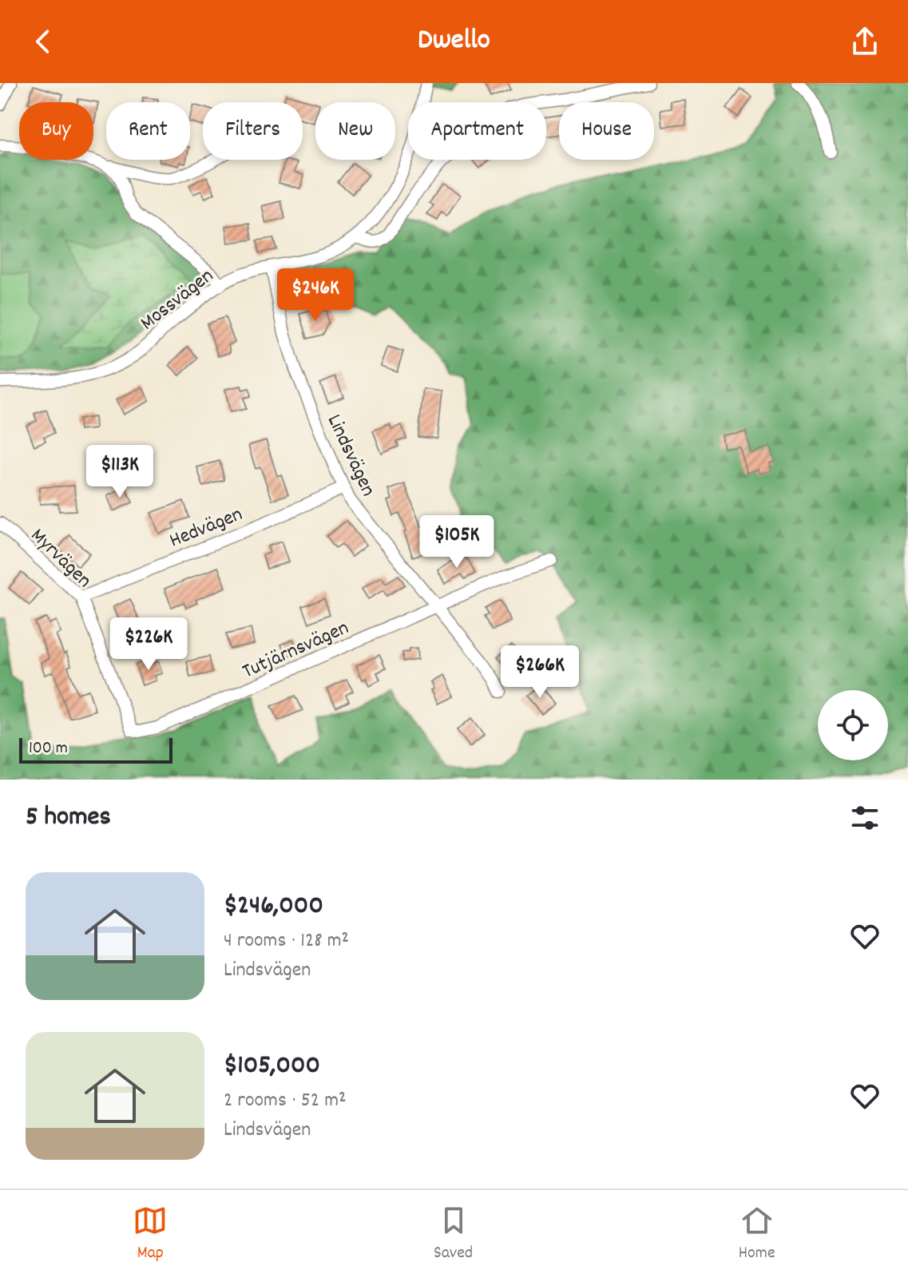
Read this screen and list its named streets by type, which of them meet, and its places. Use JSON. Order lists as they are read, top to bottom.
{
  "streets": {
    "street": [
      "Mossvägen",
      "Lindsvägen",
      "Hedvägen",
      "Myrvägen",
      "Tutjärnsvägen"
    ]
  },
  "crossings": [
    ["Mossvägen", "Lindsvägen"],
    ["Lindsvägen", "Hedvägen"],
    ["Lindsvägen", "Tutjärnsvägen"],
    ["Hedvägen", "Myrvägen"],
    ["Myrvägen", "Tutjärnsvägen"]
  ],
  "scale_bar": "100 m",
  "page": {
    "header": "Dwello",
    "chip": [
      "Buy",
      "Rent",
      "Filters",
      "New",
      "Apartment",
      "House"
    ],
    "price": [
      "$246K",
      "$113K",
      "$105K",
      "$226K",
      "$266K"
    ],
    "scale": "100 m",
    "heading": "5 homes",
    "list": [
      {
        "name": "$246,000",
        "note": "4 rooms · 128 m² · Lindsvägen"
      },
      {
        "name": "$105,000",
        "note": "2 rooms · 52 m² · Lindsvägen"
      }
    ],
    "tabs": ["Map", "Saved", "Home"]
  }
}
